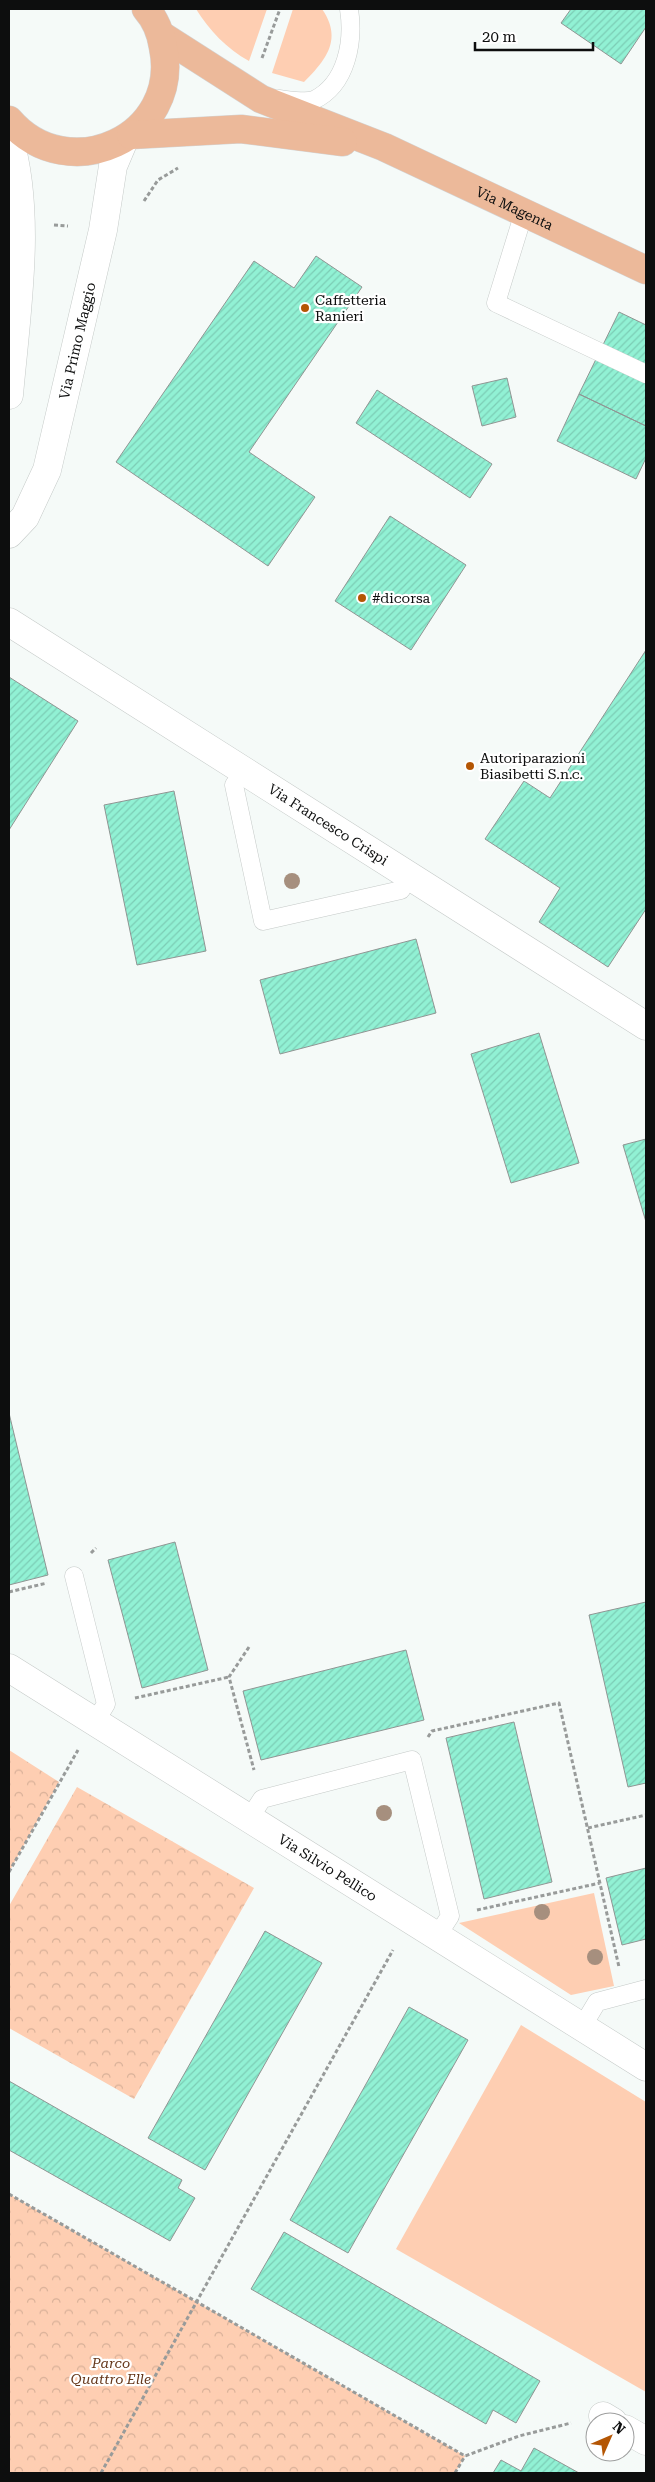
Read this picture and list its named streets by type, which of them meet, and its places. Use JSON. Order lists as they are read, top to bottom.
{
  "streets": {
    "main road": ["Via Magenta"],
    "street": ["Via Primo Maggio", "Via Francesco Crispi", "Via Silvio Pellico"]
  },
  "crossings": [
    ["Via Magenta", "Via Primo Maggio"]
  ],
  "parks": ["Parco Quattro Elle"],
  "places": ["Caffetteria Ranieri", "#dicorsa", "Autoriparazioni Biasibetti S.n.c."],
  "scale_bar": "20 m",
  "north": "top right"
}
